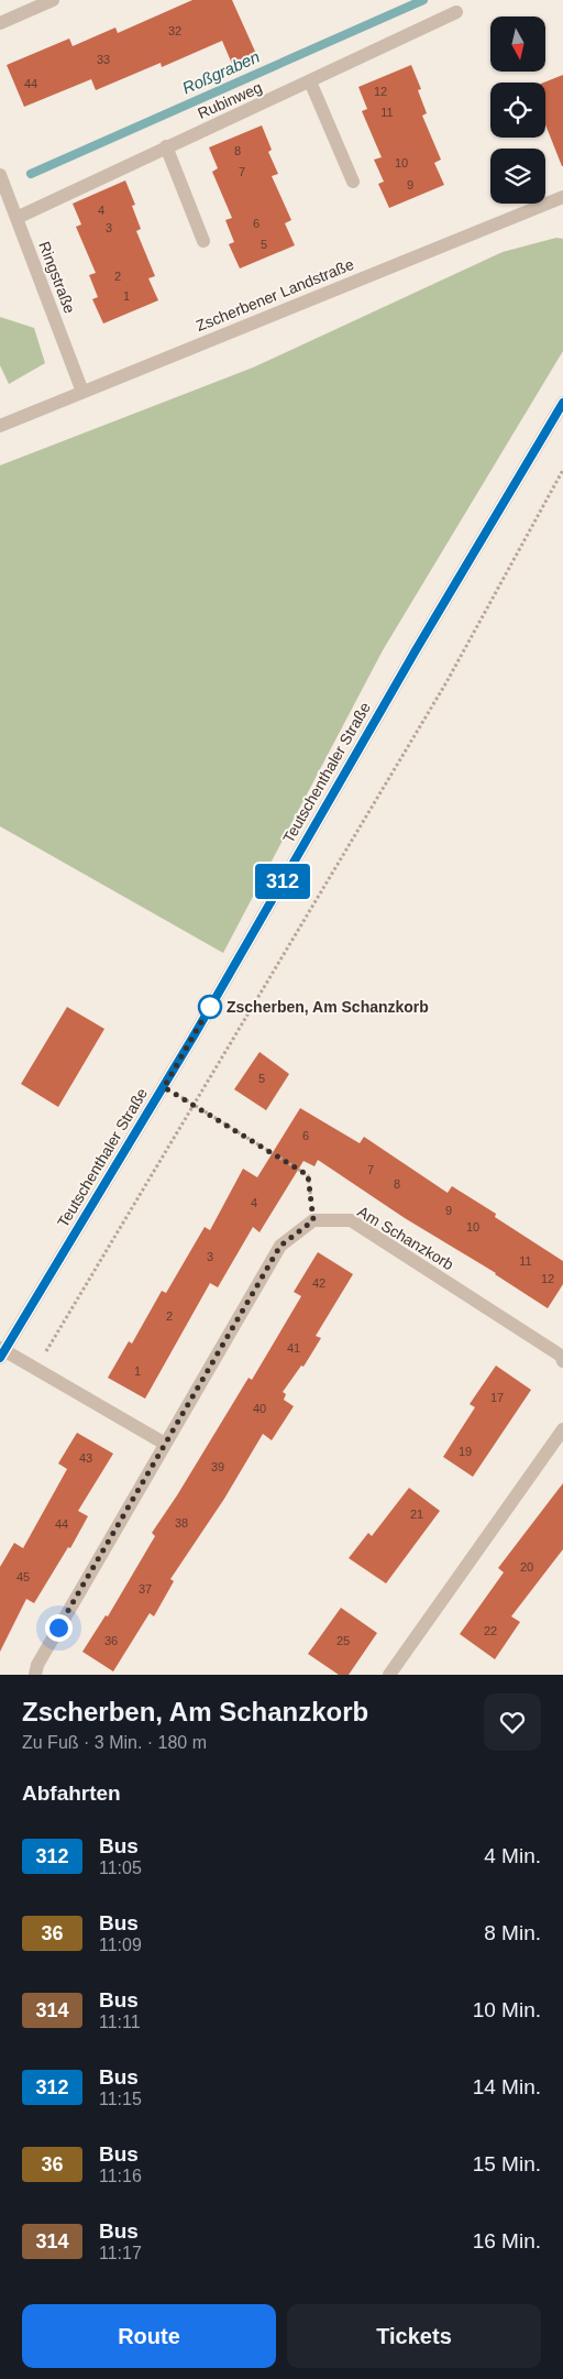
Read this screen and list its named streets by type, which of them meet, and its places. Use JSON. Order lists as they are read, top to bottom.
{
  "streets": {
    "street": [
      "Rubinweg",
      "Ringstraße",
      "Zscherbener Landstraße",
      "Teutschenthaler Straße",
      "Am Schanzkorb"
    ]
  },
  "crossings": [
    ["Rubinweg", "Ringstraße"],
    ["Ringstraße", "Zscherbener Landstraße"]
  ],
  "water": ["Roßgraben"],
  "places": ["Zscherben, Am Schanzkorb"],
  "lines": ["bus line 312"],
  "house_numbers": [
    "32",
    "33",
    "44",
    "12",
    "11",
    "8",
    "10",
    "7",
    "9",
    "4",
    "6",
    "3",
    "5",
    "2",
    "1",
    "5",
    "6",
    "7",
    "8",
    "4",
    "9",
    "10",
    "3",
    "11",
    "12",
    "42",
    "2",
    "41",
    "1",
    "17",
    "40",
    "19",
    "43",
    "39",
    "21",
    "38",
    "44",
    "20",
    "45",
    "37",
    "22",
    "36",
    "25"
  ],
  "north": "bottom",
  "page": {
    "on_map": "312",
    "heading": [
      ["Zscherben, Am Schanzkorb", "Zu Fuß · 3 Min. · 180 m"],
      "Abfahrten"
    ],
    "list": [
      {
        "mark": "312",
        "name": "Bus",
        "note": "11:05",
        "value": "4 Min."
      },
      {
        "mark": "36",
        "name": "Bus",
        "note": "11:09",
        "value": "8 Min."
      },
      {
        "mark": "314",
        "name": "Bus",
        "note": "11:11",
        "value": "10 Min."
      },
      {
        "mark": "312",
        "name": "Bus",
        "note": "11:15",
        "value": "14 Min."
      },
      {
        "mark": "36",
        "name": "Bus",
        "note": "11:16",
        "value": "15 Min."
      },
      {
        "mark": "314",
        "name": "Bus",
        "note": "11:17",
        "value": "16 Min."
      }
    ],
    "buttons": ["Route", "Tickets"]
  }
}
